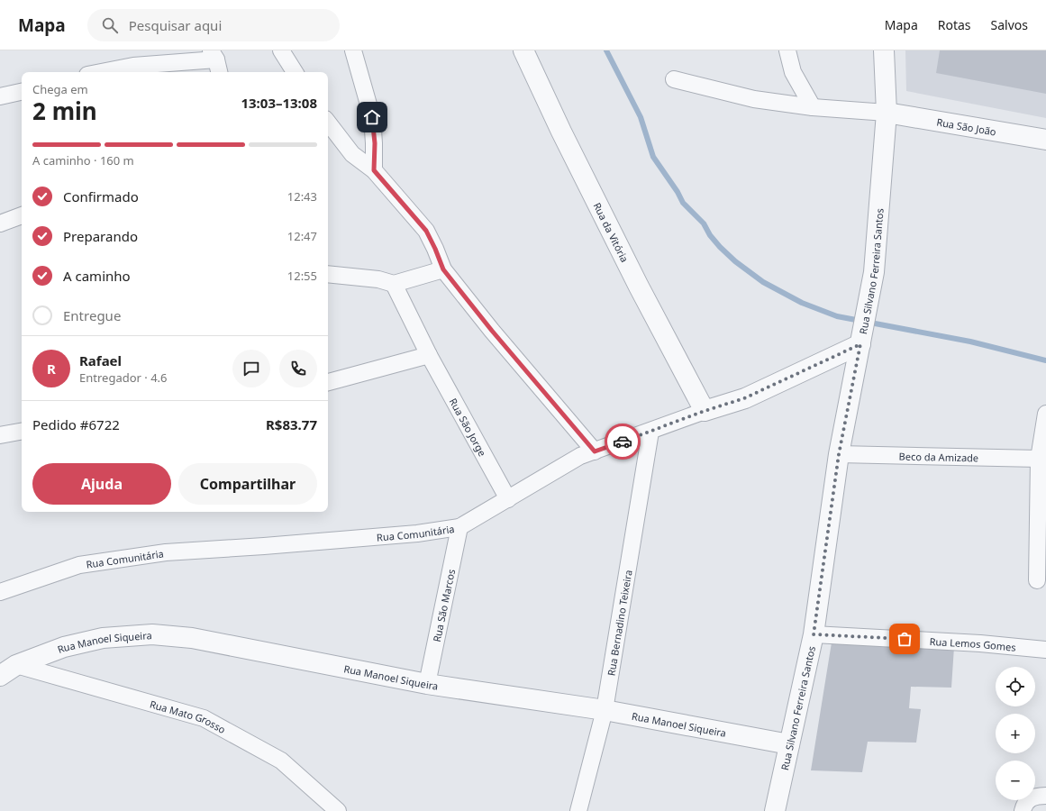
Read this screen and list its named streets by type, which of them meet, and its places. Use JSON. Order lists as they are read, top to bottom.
{
  "streets": {
    "street": [
      "Rua São João",
      "Rua da Vitória",
      "Rua Silvano Ferreira Santos",
      "Rua São Jorge",
      "Beco da Amizade",
      "Rua Comunitária",
      "Rua São Marcos",
      "Rua Bernadino Teixeira",
      "Rua Manoel Siqueira",
      "Rua Lemos Gomes",
      "Rua Mato Grosso"
    ]
  },
  "crossings": [
    ["Rua São João", "Rua Silvano Ferreira Santos"],
    ["Rua da Vitória", "Rua Comunitária"],
    ["Rua Silvano Ferreira Santos", "Beco da Amizade"],
    ["Rua Silvano Ferreira Santos", "Rua Comunitária"],
    ["Rua Silvano Ferreira Santos", "Rua Manoel Siqueira"],
    ["Rua Silvano Ferreira Santos", "Rua Lemos Gomes"],
    ["Rua São Jorge", "Rua Comunitária"],
    ["Rua Comunitária", "Rua São Marcos"],
    ["Rua Comunitária", "Rua Bernadino Teixeira"],
    ["Rua São Marcos", "Rua Manoel Siqueira"],
    ["Rua Bernadino Teixeira", "Rua Manoel Siqueira"],
    ["Rua Manoel Siqueira", "Rua Mato Grosso"]
  ],
  "page": {
    "header": "Mapa",
    "search": "Pesquisar aqui",
    "nav": ["Mapa", "Rotas", "Salvos"],
    "heading": ["2 min", "Chega em", "13:03–13:08"],
    "panel": [
      "Rafael",
      "Entregador · 4.6",
      "Pedido #6722",
      "R$83.77"
    ],
    "bar": "A caminho · 160 m",
    "list": [
      ["Confirmado", "12:43"],
      ["Preparando", "12:47"],
      ["A caminho", "12:55"],
      "Entregue"
    ],
    "round": "R",
    "buttons": ["Ajuda", "Compartilhar"],
    "map_buttons": ["+", "−"]
  }
}
